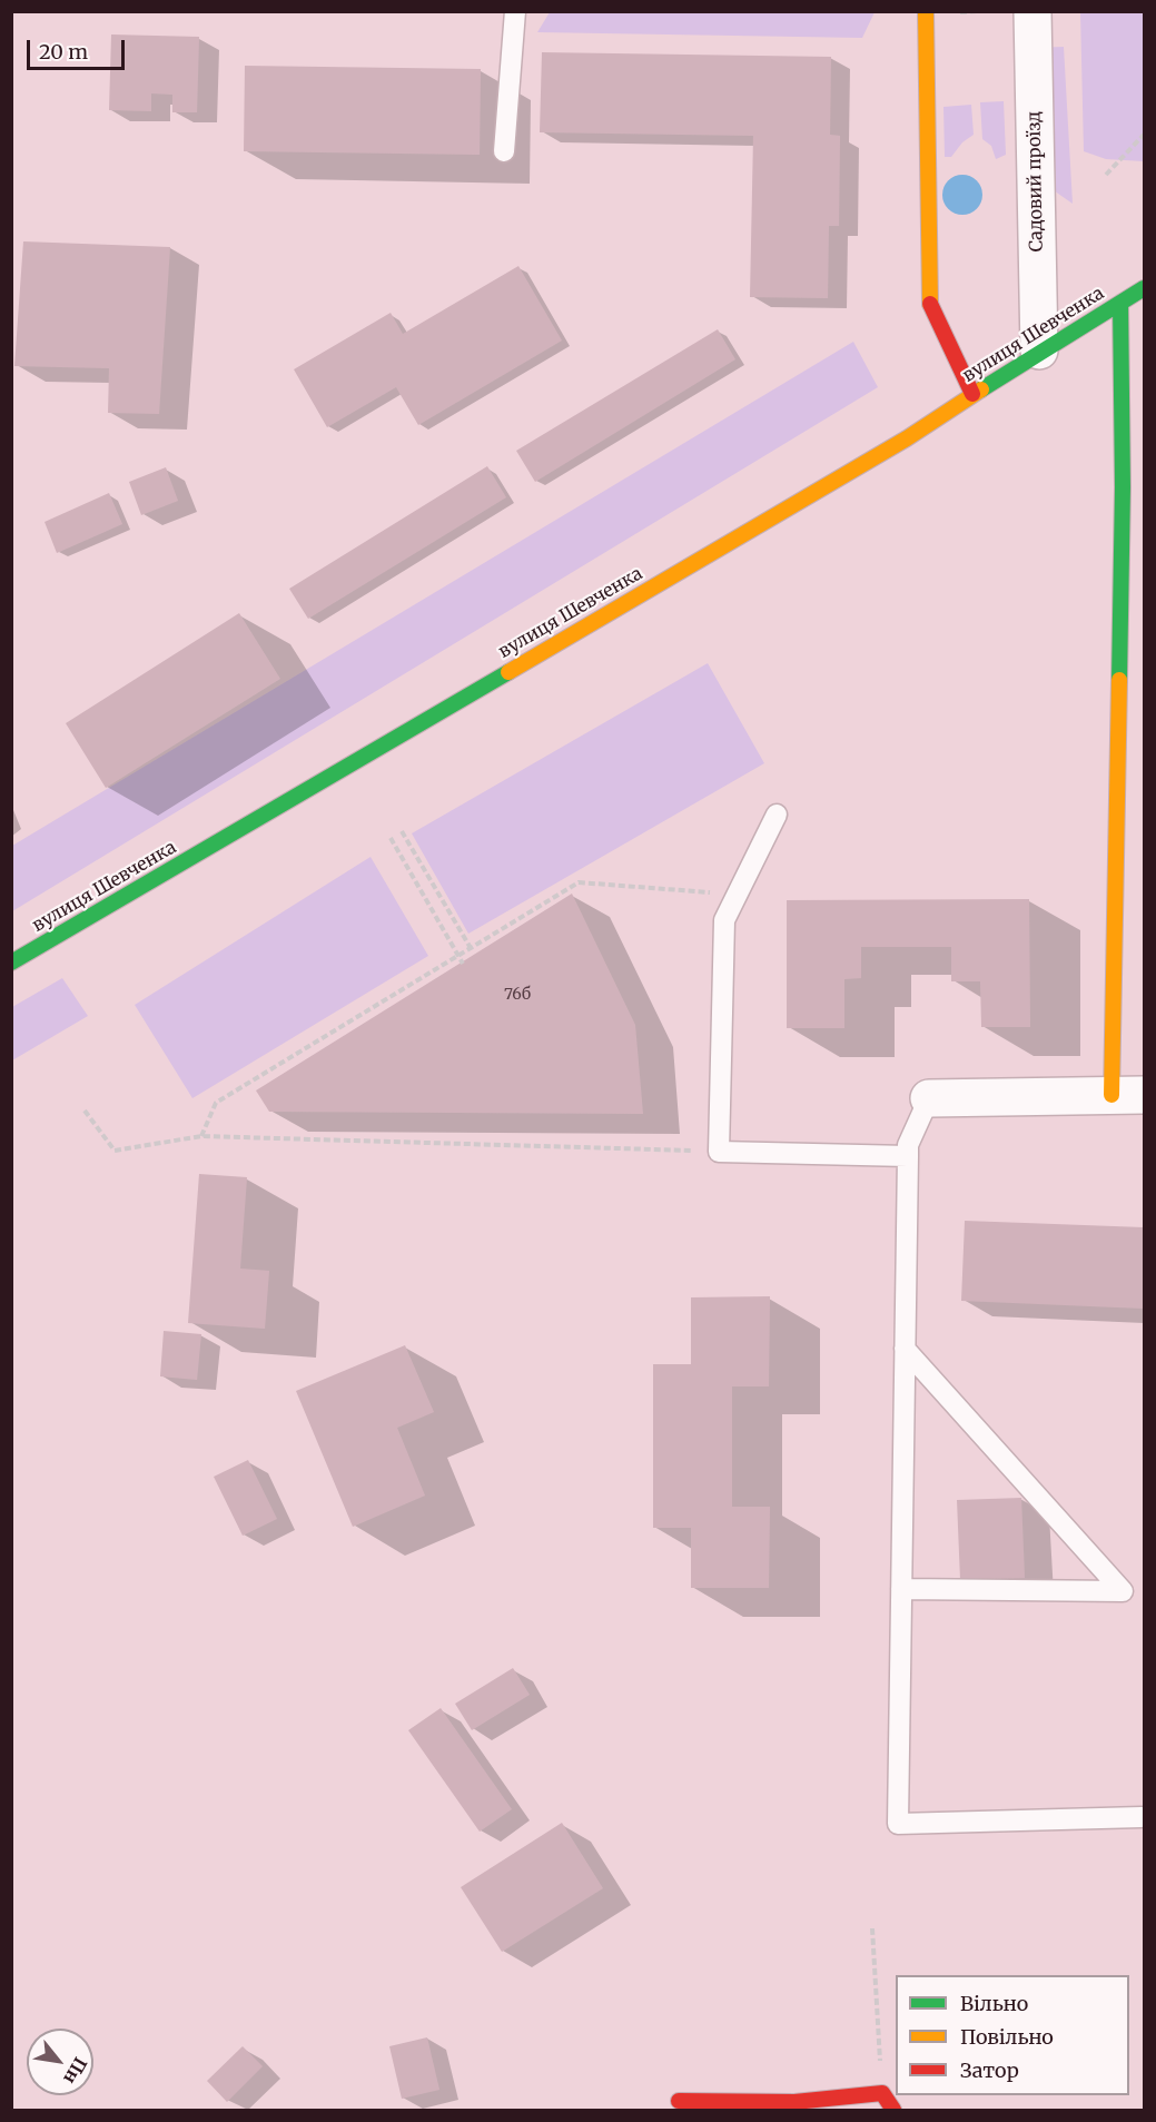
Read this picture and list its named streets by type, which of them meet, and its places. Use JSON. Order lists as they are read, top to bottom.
{
  "streets": {
    "street": ["Садовий проїзд", "вулиця Шевченка"]
  },
  "crossings": [
    ["Садовий проїзд", "вулиця Шевченка"]
  ],
  "house_numbers": ["76б"],
  "legend": ["Вільно", "Повільно", "Затор"],
  "scale_bar": "20 m",
  "north": "bottom right"
}
